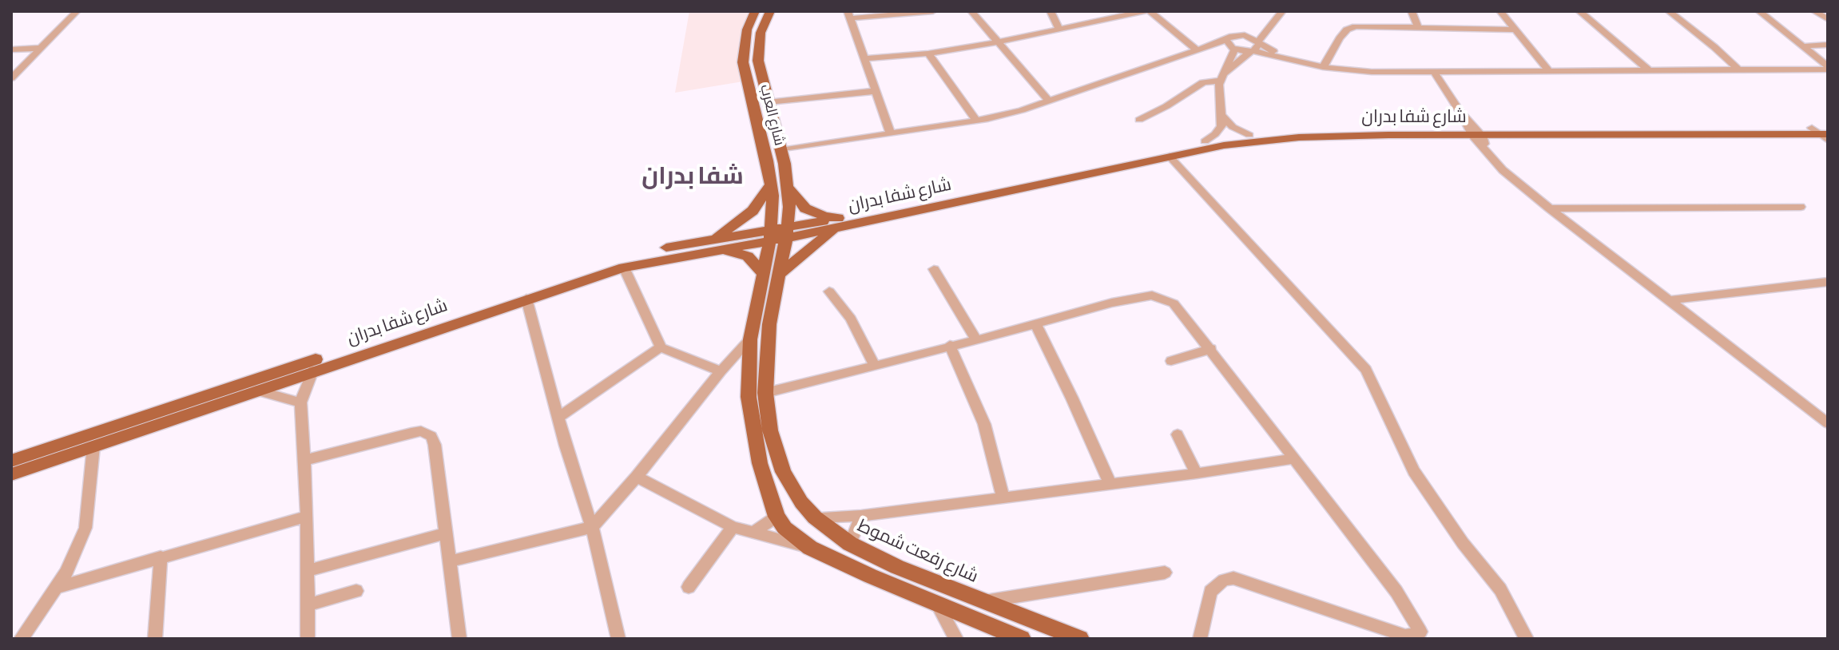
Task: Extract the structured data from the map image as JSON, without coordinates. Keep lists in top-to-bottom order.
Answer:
{
  "streets": {
    "main road": ["شارع العرب", "شارع شفا بدران", "شارع رفعت شموط"]
  },
  "crossings": [
    ["شارع العرب", "شارع شفا بدران"],
    ["شارع العرب", "شارع رفعت شموط"],
    ["شارع شفا بدران", "شارع رفعت شموط"]
  ],
  "districts": ["شفا بدران"]
}
